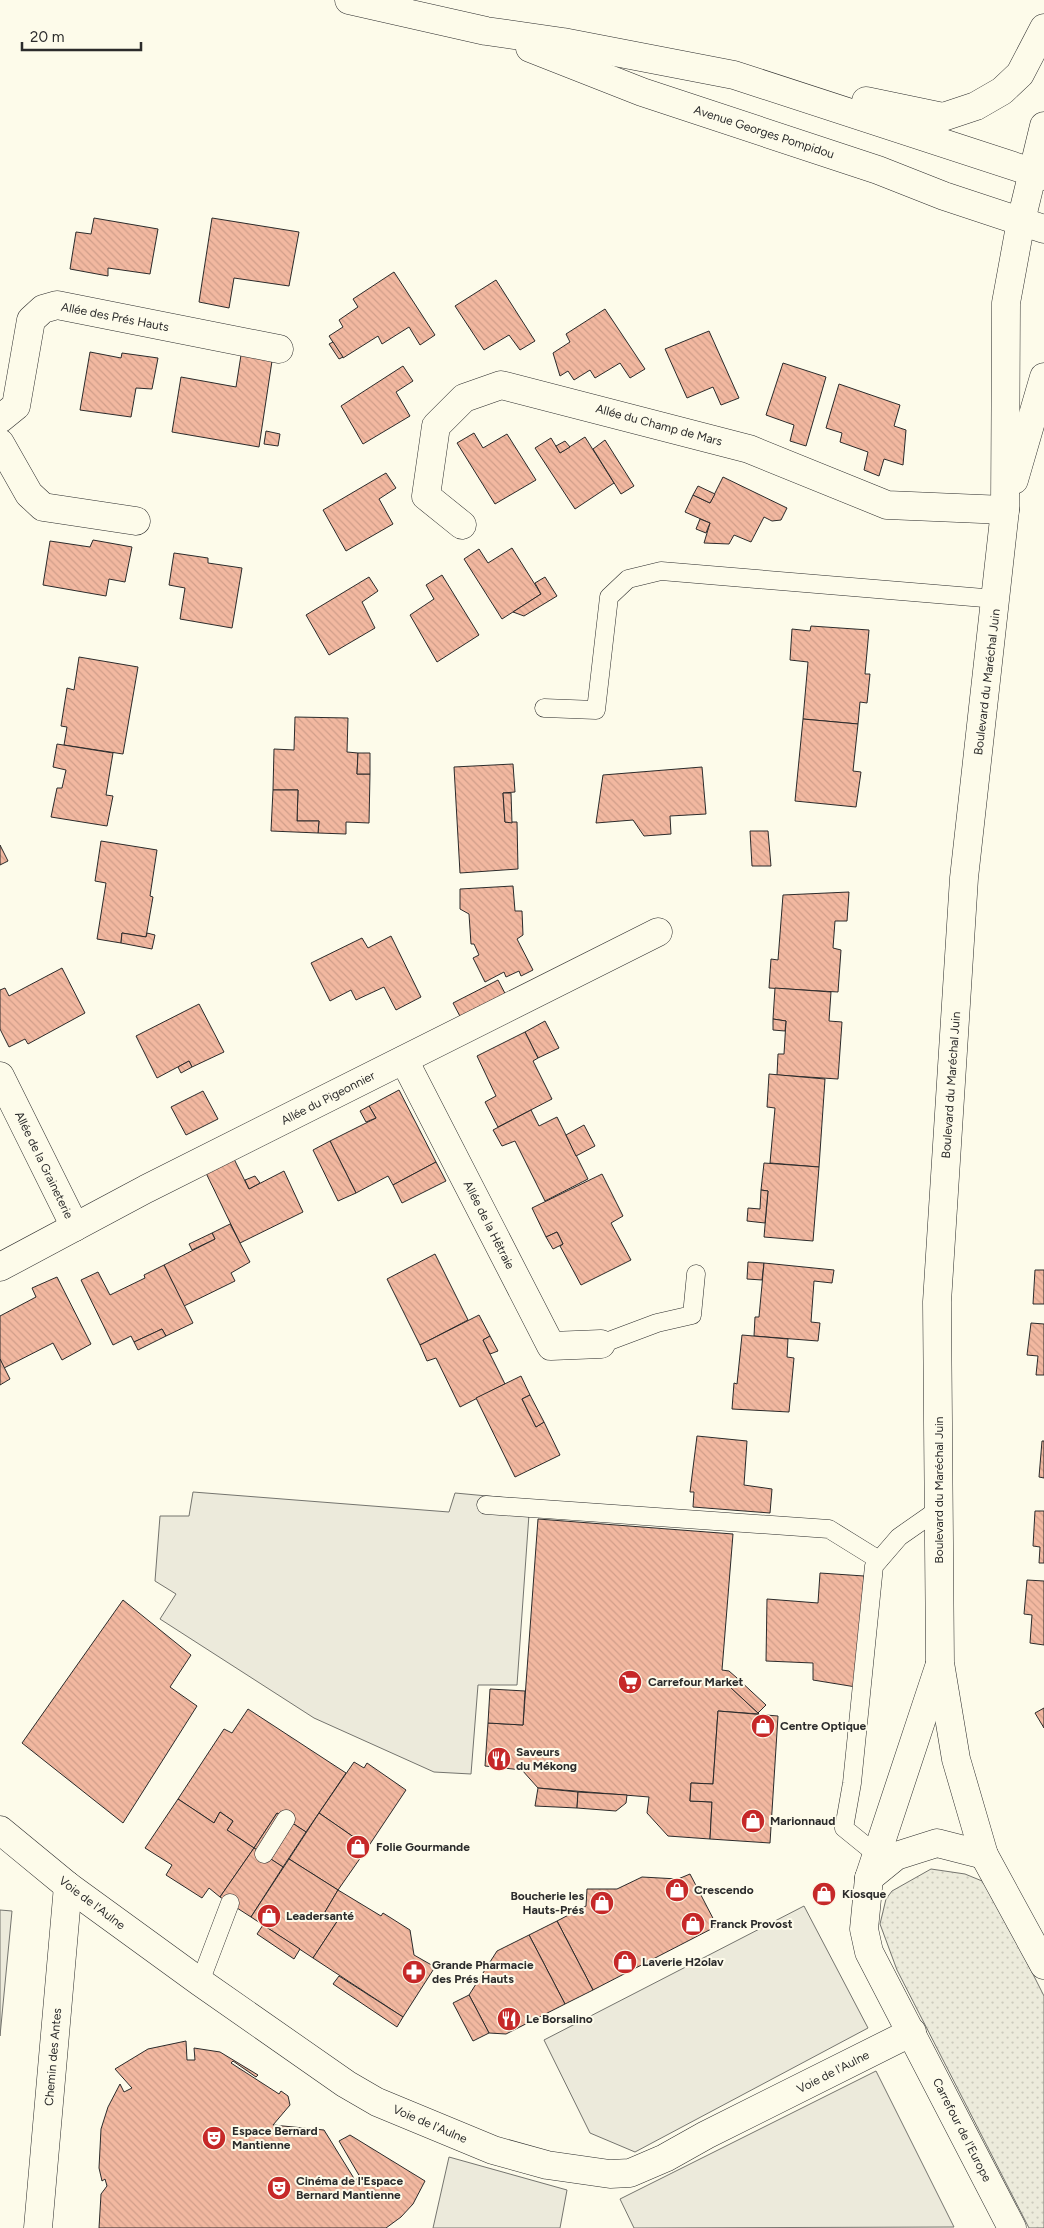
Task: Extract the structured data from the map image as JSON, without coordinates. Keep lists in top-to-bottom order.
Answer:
{
  "streets": {
    "street": [
      "Avenue Georges Pompidou",
      "Allée des Prés Hauts",
      "Allée du Champ de Mars",
      "Boulevard du Maréchal Juin",
      "Allée du Pigeonnier",
      "Allée de la Graineterie",
      "Allée de la Hêtraie",
      "Voie de l'Aulne",
      "Chemin des Antes",
      "Carrefour de l'Europe"
    ]
  },
  "crossings": [
    ["Avenue Georges Pompidou", "Boulevard du Maréchal Juin"],
    ["Allée du Champ de Mars", "Boulevard du Maréchal Juin"],
    ["Boulevard du Maréchal Juin", "Carrefour de l'Europe"],
    ["Allée du Pigeonnier", "Allée de la Graineterie"],
    ["Allée du Pigeonnier", "Allée de la Hêtraie"],
    ["Voie de l'Aulne", "Chemin des Antes"],
    ["Voie de l'Aulne", "Carrefour de l'Europe"]
  ],
  "places": {
    "supermarket": ["Carrefour Market"],
    "shop": [
      "Centre Optique",
      "Marionnaud",
      "Folie Gourmande",
      "Crescendo",
      "Kiosque",
      "Boucherie les Hauts-Prés",
      "Leadersanté",
      "Franck Provost",
      "Laverie H2olav"
    ],
    "restaurant": ["Saveurs du Mékong", "Le Borsalino"],
    "pharmacy": ["Grande Pharmacie des Prés Hauts"],
    "theatre": ["Espace Bernard Mantienne", "Cinéma de l'Espace Bernard Mantienne"]
  },
  "scale_bar": "20 m"
}
